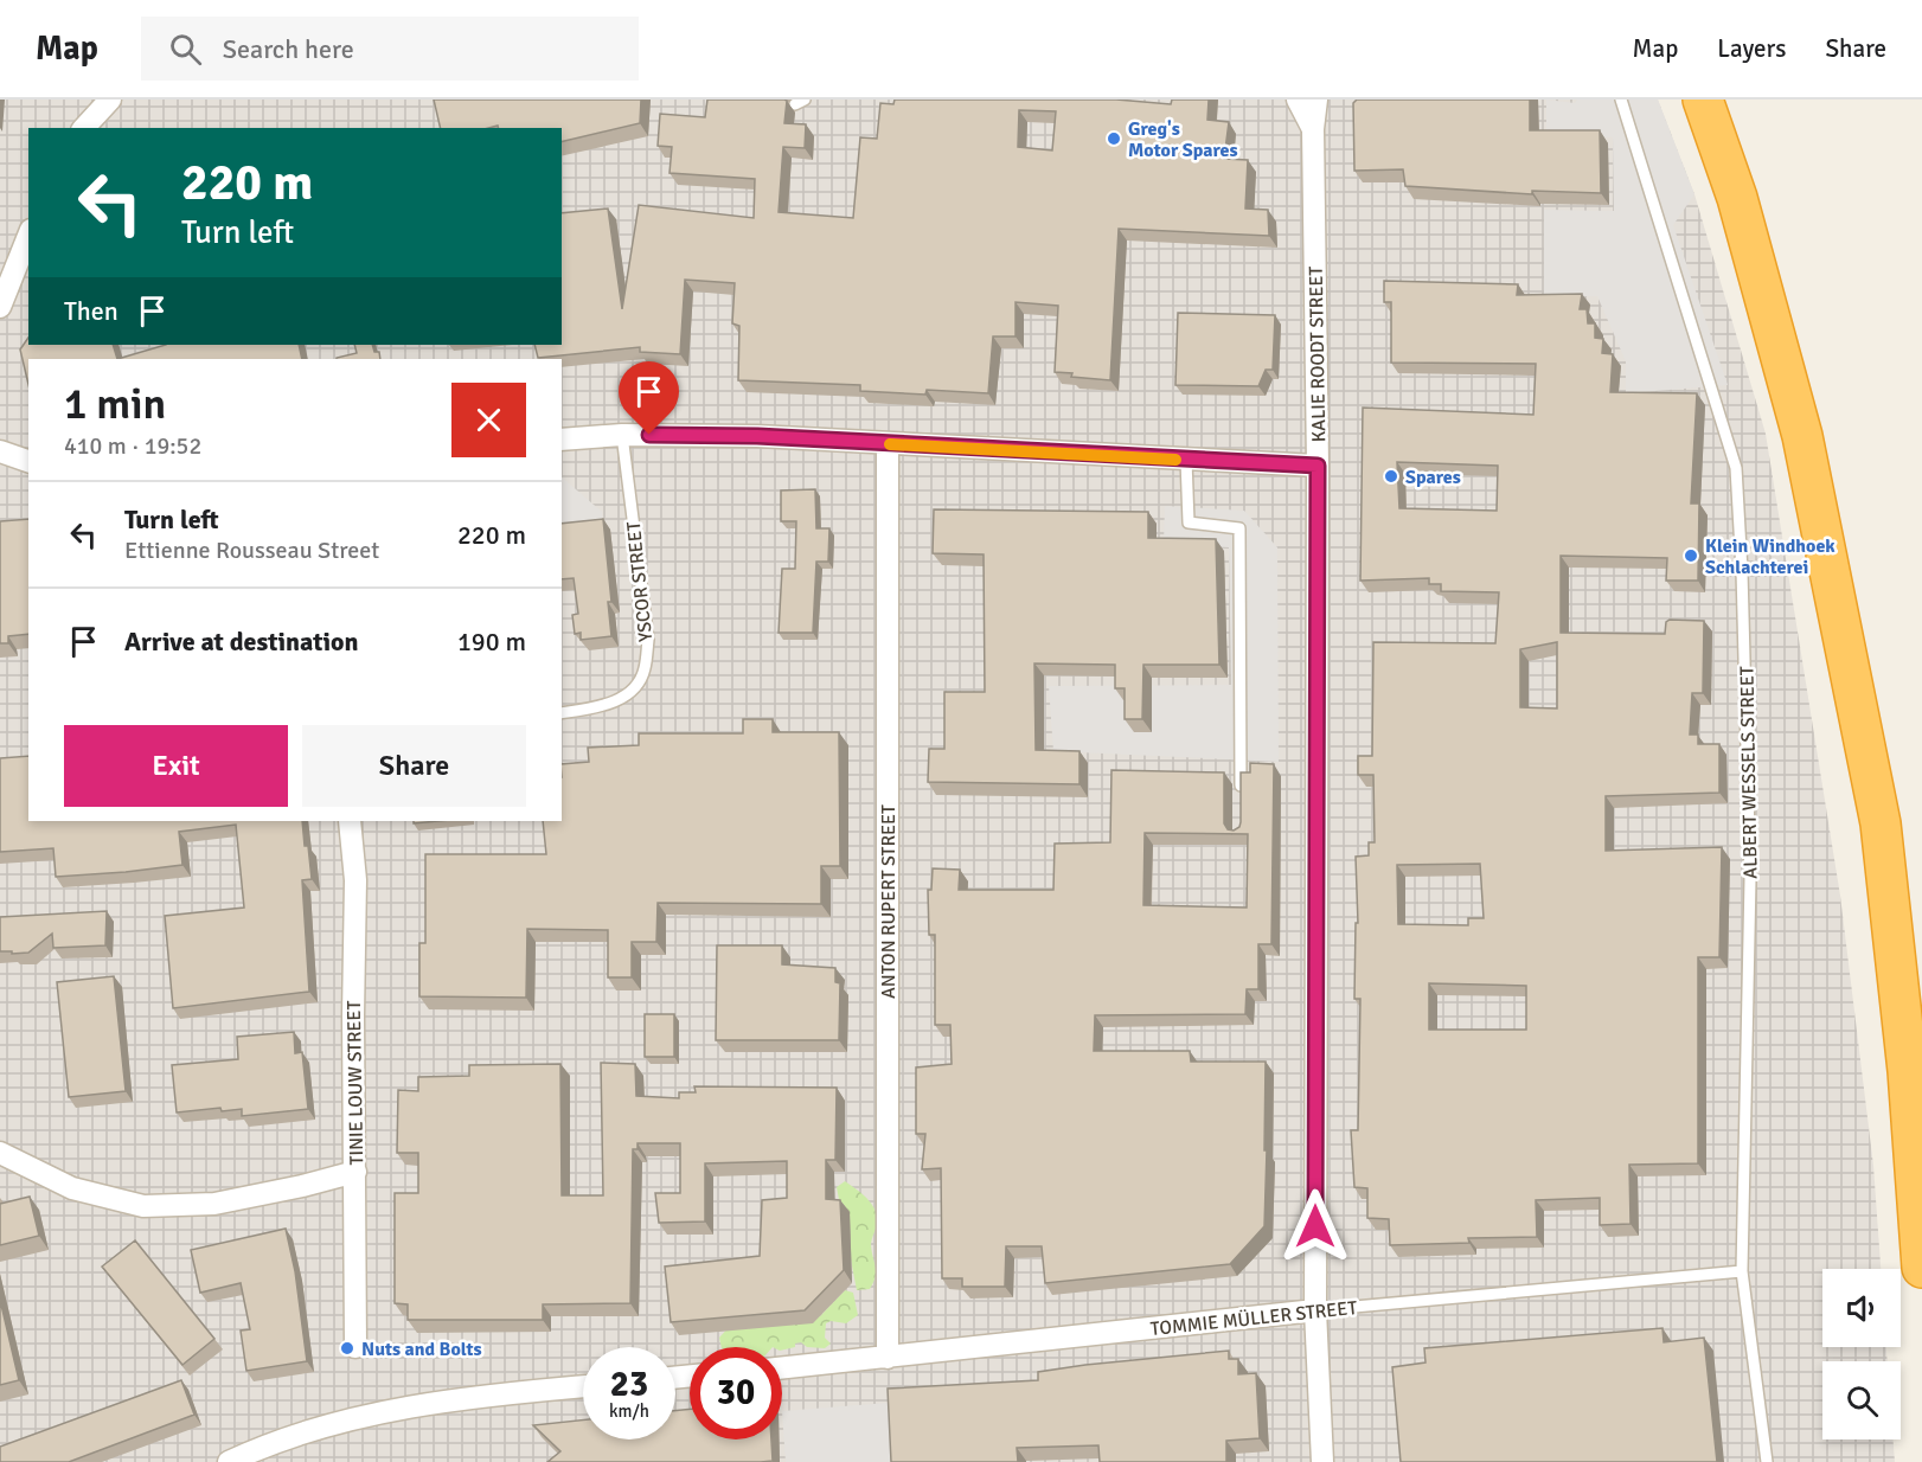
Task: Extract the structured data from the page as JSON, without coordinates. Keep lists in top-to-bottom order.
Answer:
{
  "streets": {
    "street": [
      "KALIE ROODT STREET",
      "ANTON RUPERT STREET",
      "TINIE LOUW STREET",
      "TOMMIE MÜLLER STREET"
    ],
    "lane": ["YSCOR STREET", "ALBERT WESSELS STREET"]
  },
  "crossings": [
    ["KALIE ROODT STREET", "TOMMIE MÜLLER STREET"],
    ["ALBERT WESSELS STREET", "TOMMIE MÜLLER STREET"],
    ["ANTON RUPERT STREET", "TOMMIE MÜLLER STREET"]
  ],
  "places": [
    "Greg's Motor Spares",
    "Spares",
    "Klein Windhoek Schlachterei",
    "Nuts and Bolts"
  ],
  "page": {
    "header": "Map",
    "search": "Search here",
    "nav": ["Map", "Layers", "Share"],
    "turn": ["220 m", "Turn left"],
    "then": "Then",
    "heading": ["1 min", "410 m · 19:52"],
    "list": [
      {
        "name": "Turn left",
        "note": "Ettienne Rousseau Street",
        "value": "220 m"
      },
      {
        "name": "Arrive at destination",
        "value": "190 m"
      }
    ],
    "buttons": ["Exit", "Share"],
    "speed": "23 km/h",
    "limit": "30"
  }
}
